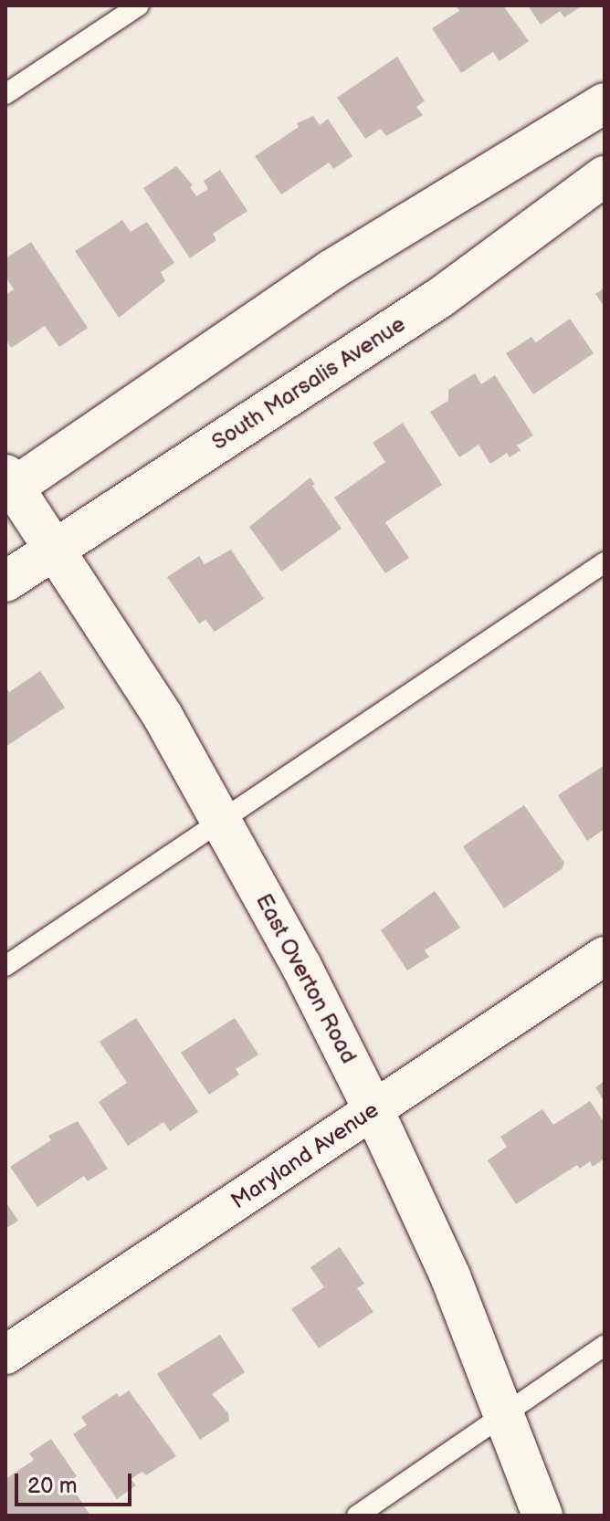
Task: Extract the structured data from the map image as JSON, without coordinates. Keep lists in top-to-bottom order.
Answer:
{
  "streets": {
    "main road": ["South Marsalis Avenue", "East Overton Road"],
    "street": ["Maryland Avenue"]
  },
  "crossings": [
    ["South Marsalis Avenue", "East Overton Road"],
    ["East Overton Road", "Maryland Avenue"]
  ],
  "scale_bar": "20 m"
}
